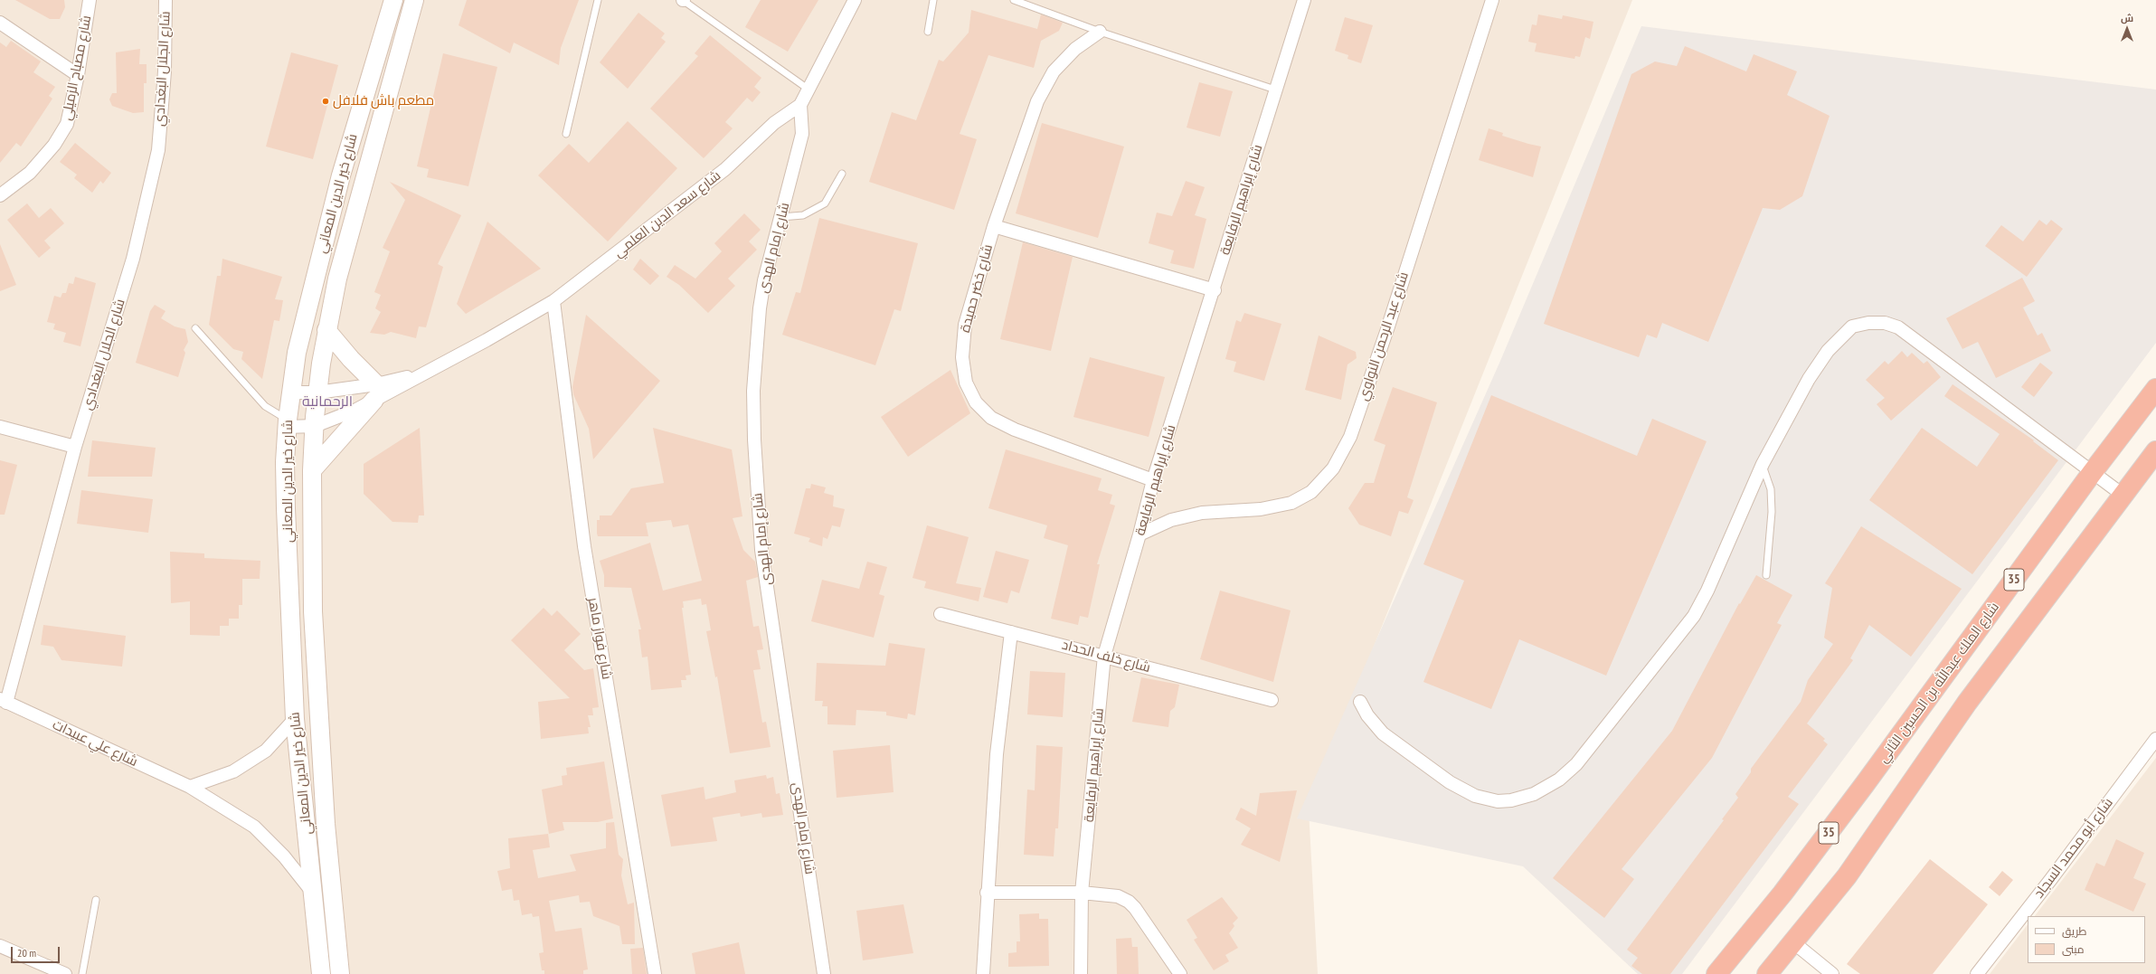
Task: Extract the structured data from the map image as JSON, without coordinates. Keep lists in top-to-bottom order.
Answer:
{
  "streets": {
    "highway": ["35", "شارع الملك عبدالله بن الحسين الثاني"],
    "street": [
      "شارع مصباح الزميلي",
      "شارع الجلال البغدادي",
      "شارع خير الدين المعاني",
      "شارع إبراهيم الرفايعة",
      "شارع سعد الدين العلمي",
      "شارع إمام الهدى",
      "شارع خضر حميدة",
      "شارع عبد الرحمن النواوي",
      "شارع فواز ماهر",
      "شارع خلف الحداد",
      "شارع علي عبيدات",
      "شارع أبو محمد السجاد"
    ]
  },
  "crossings": [
    ["شارع الجلال البغدادي", "شارع علي عبيدات"],
    ["شارع خير الدين المعاني", "شارع سعد الدين العلمي"],
    ["شارع خير الدين المعاني", "شارع علي عبيدات"],
    ["شارع إبراهيم الرفايعة", "شارع خضر حميدة"],
    ["شارع إبراهيم الرفايعة", "شارع عبد الرحمن النواوي"],
    ["شارع إبراهيم الرفايعة", "شارع خلف الحداد"],
    ["شارع سعد الدين العلمي", "شارع إمام الهدى"],
    ["شارع سعد الدين العلمي", "شارع فواز ماهر"]
  ],
  "districts": ["الرحمانية"],
  "places": ["مطعم باش فلافل"],
  "legend": ["طريق", "مبنى"],
  "scale_bar": "20 m",
  "north": "top"
}
